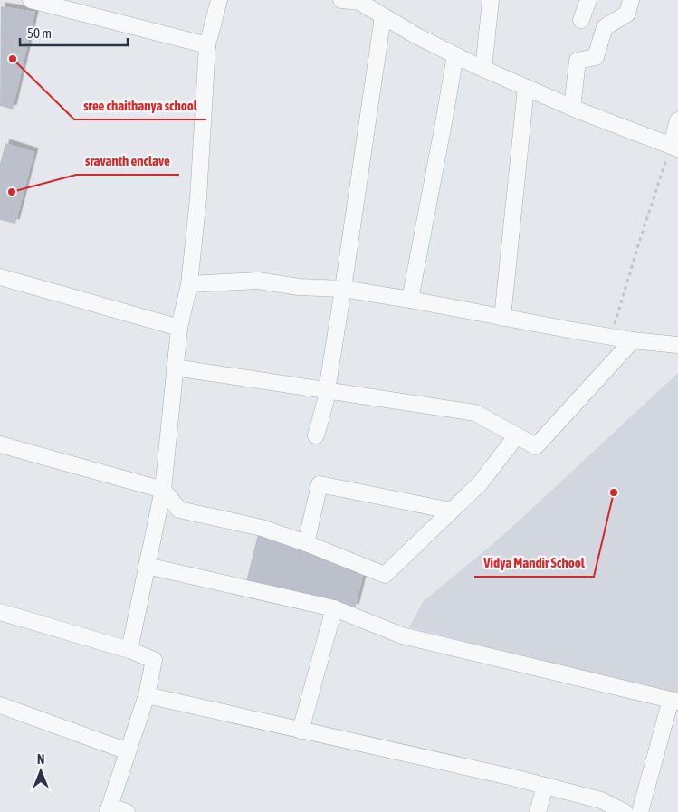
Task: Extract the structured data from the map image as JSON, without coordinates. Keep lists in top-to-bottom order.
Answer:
{
  "places": ["sree chaithanya school", "sravanth enclave", "Vidya Mandir School"],
  "scale_bar": "50 m",
  "north": "top"
}
